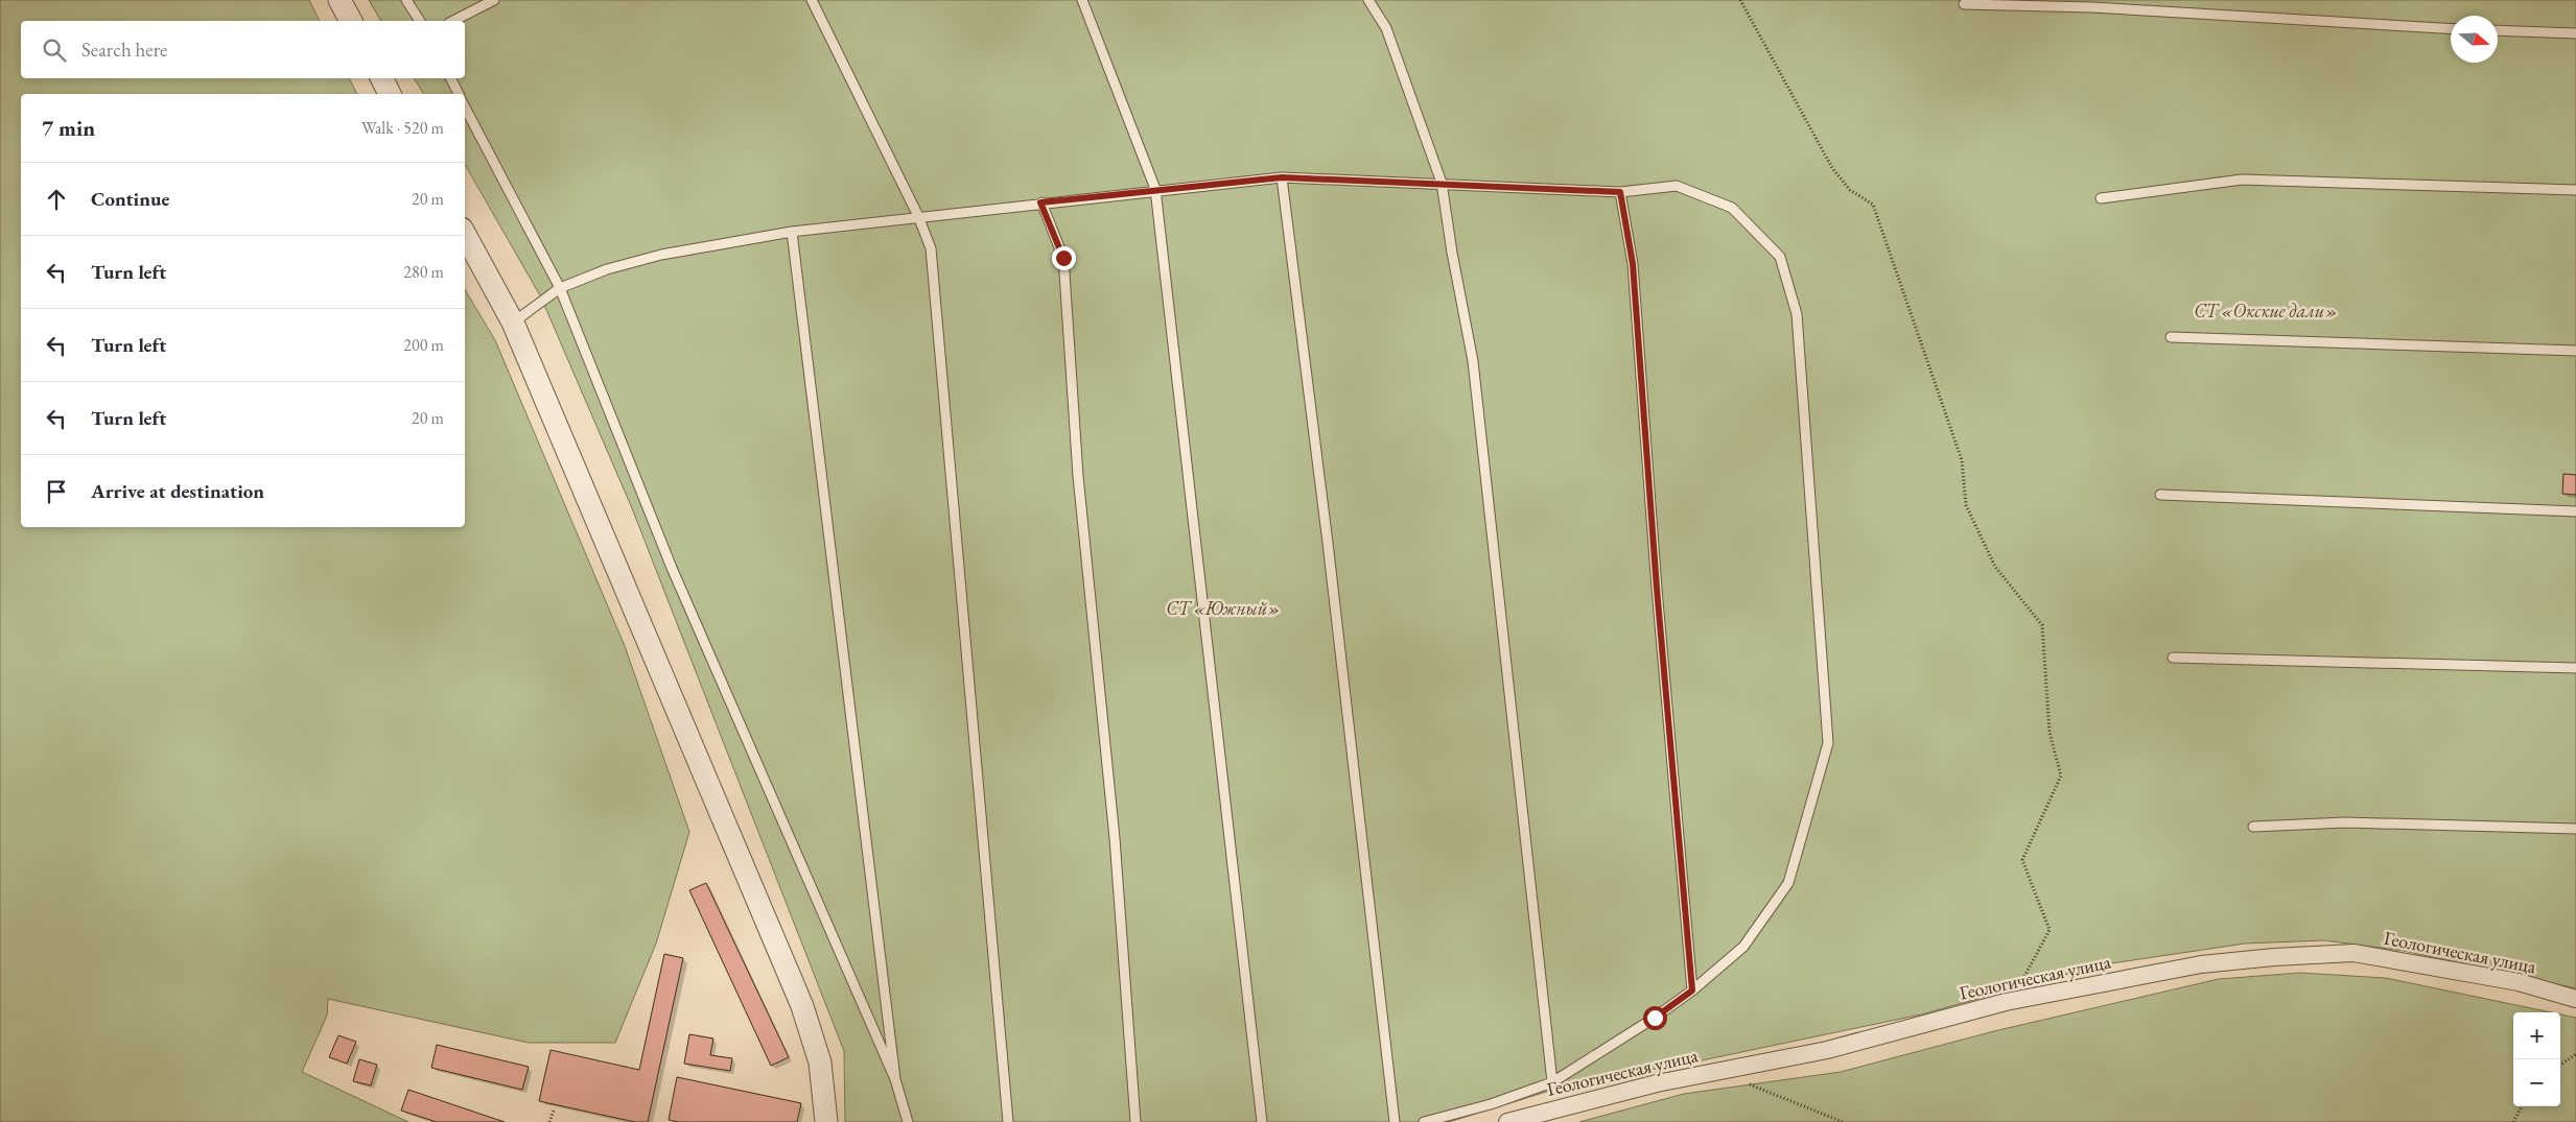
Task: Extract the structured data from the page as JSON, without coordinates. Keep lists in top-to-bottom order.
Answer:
{
  "streets": {
    "street": ["Геологическая улица"]
  },
  "parks": ["СТ «Окские дали»", "СТ «Южный»"],
  "north": "right",
  "page": {
    "search": "Search here",
    "heading": ["7 min", "Walk · 520 m"],
    "list": [
      ["Continue", "20 m"],
      ["Turn left", "280 m"],
      ["Turn left", "200 m"],
      ["Turn left", "20 m"],
      "Arrive at destination"
    ],
    "map_buttons": ["+", "−"]
  }
}
